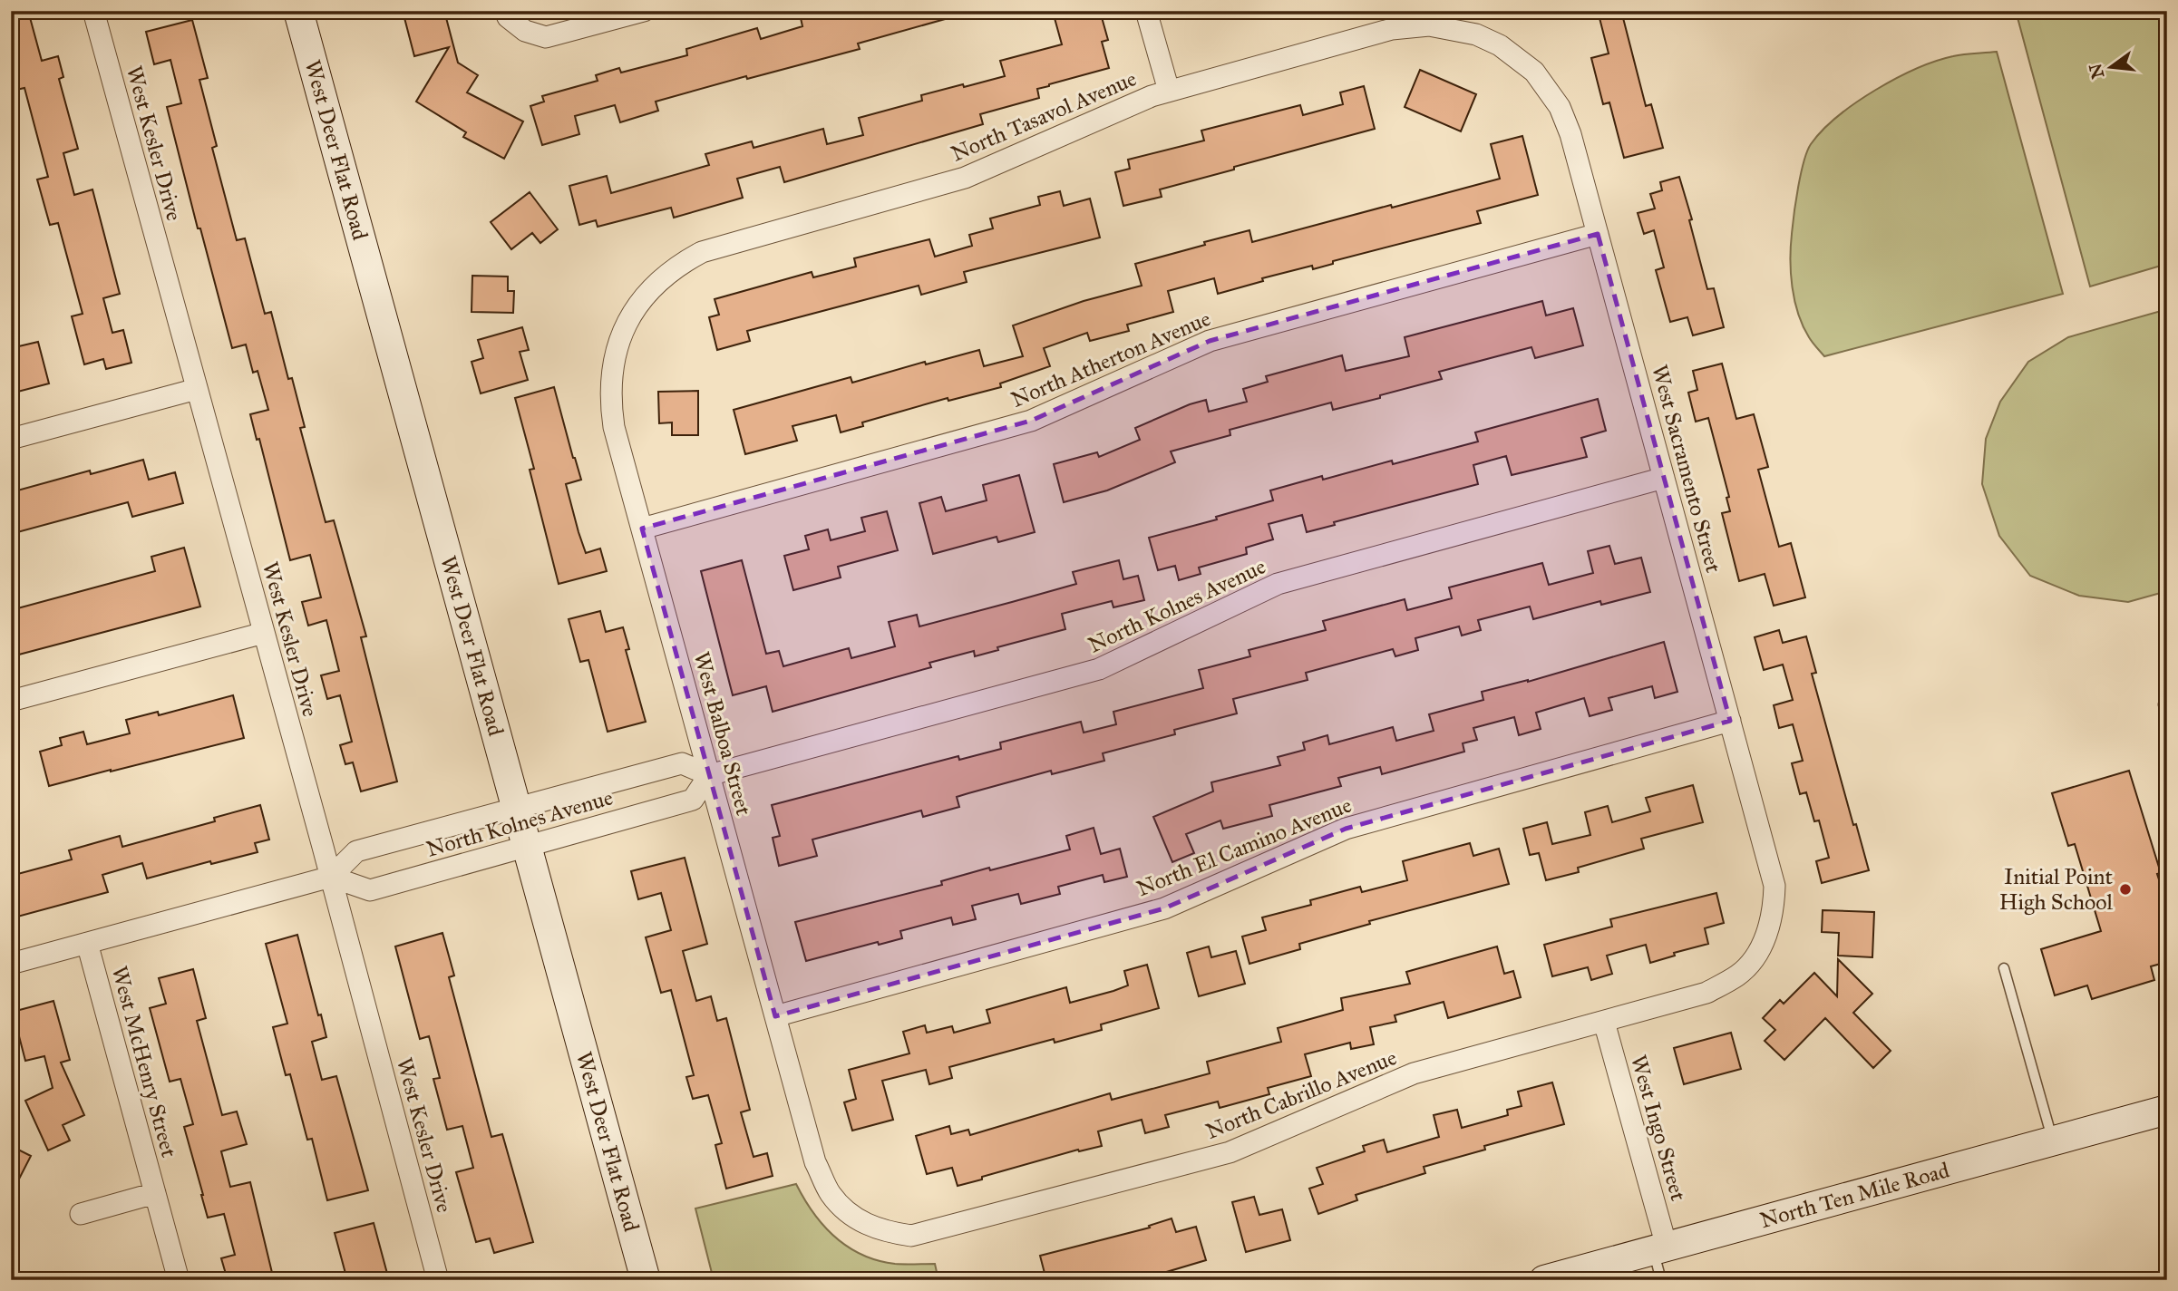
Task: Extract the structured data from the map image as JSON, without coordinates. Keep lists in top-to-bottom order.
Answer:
{
  "streets": {
    "main road": ["West Deer Flat Road", "North Ten Mile Road"],
    "street": [
      "North Tasavol Avenue",
      "West Kesler Drive",
      "North Atherton Avenue",
      "West Sacramento Street",
      "North Kolnes Avenue",
      "West Balboa Street",
      "North El Camino Avenue",
      "West McHenry Street",
      "North Cabrillo Avenue",
      "West Ingo Street"
    ]
  },
  "crossings": [
    ["North Tasavol Avenue", "West Sacramento Street"],
    ["North Tasavol Avenue", "West Balboa Street"],
    ["West Kesler Drive", "North Kolnes Avenue"],
    ["West Deer Flat Road", "North Kolnes Avenue"],
    ["North Atherton Avenue", "West Sacramento Street"],
    ["North Atherton Avenue", "West Balboa Street"],
    ["West Sacramento Street", "North Kolnes Avenue"],
    ["West Sacramento Street", "North El Camino Avenue"],
    ["West Sacramento Street", "North Cabrillo Avenue"],
    ["North Kolnes Avenue", "West Balboa Street"],
    ["North Kolnes Avenue", "West McHenry Street"],
    ["West Balboa Street", "North El Camino Avenue"],
    ["West Balboa Street", "North Cabrillo Avenue"],
    ["North Cabrillo Avenue", "West Ingo Street"],
    ["West Ingo Street", "North Ten Mile Road"]
  ],
  "places": ["Initial Point High School"],
  "north": "left"
}
